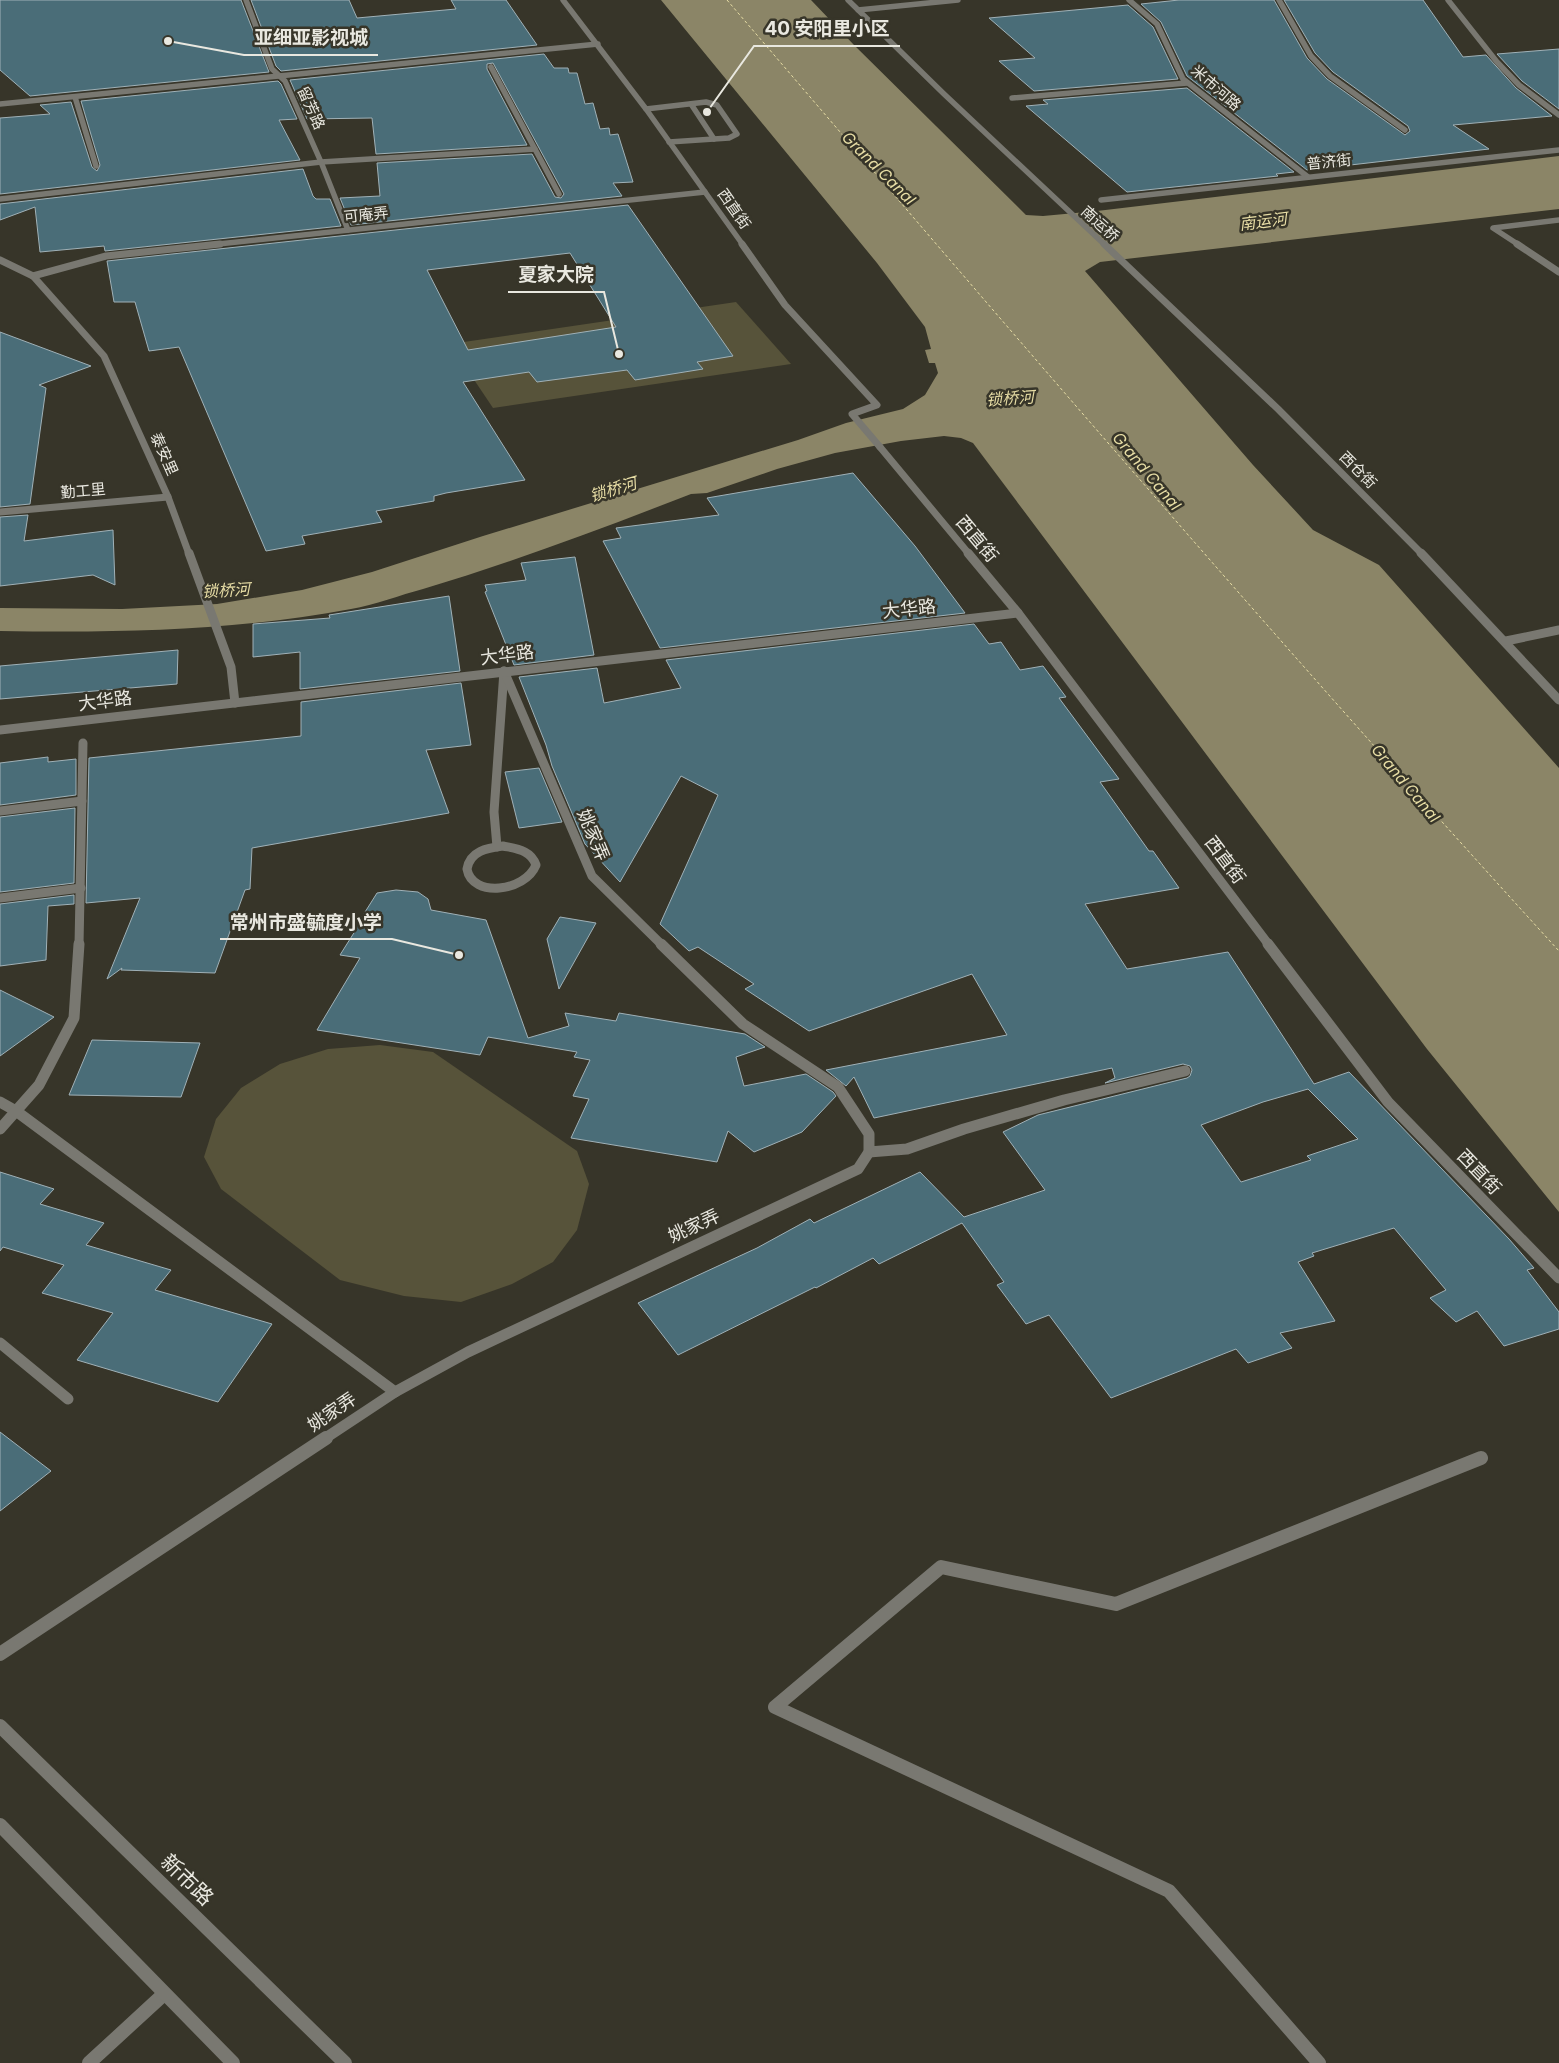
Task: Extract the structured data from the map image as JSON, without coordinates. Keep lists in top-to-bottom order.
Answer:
{
  "streets": {
    "street": [
      "米市河路",
      "留芳路",
      "普济街",
      "西直街",
      "可庵弄",
      "南运桥",
      "泰安里",
      "西仓街",
      "勤工里",
      "大华路",
      "姚家弄",
      "新市路"
    ]
  },
  "crossings": [
    ["米市河路", "普济街"],
    ["留芳路", "可庵弄"],
    ["西直街", "可庵弄"],
    ["西直街", "大华路"],
    ["可庵弄", "泰安里"],
    ["南运桥", "西仓街"],
    ["泰安里", "勤工里"],
    ["泰安里", "大华路"],
    ["大华路", "姚家弄"]
  ],
  "water": ["Grand Canal", "南运河", "锁桥河"],
  "places": [
    "亚细亚影视城",
    "40 安阳里小区",
    "夏家大院",
    "常州市盛毓度小学"
  ]
}
